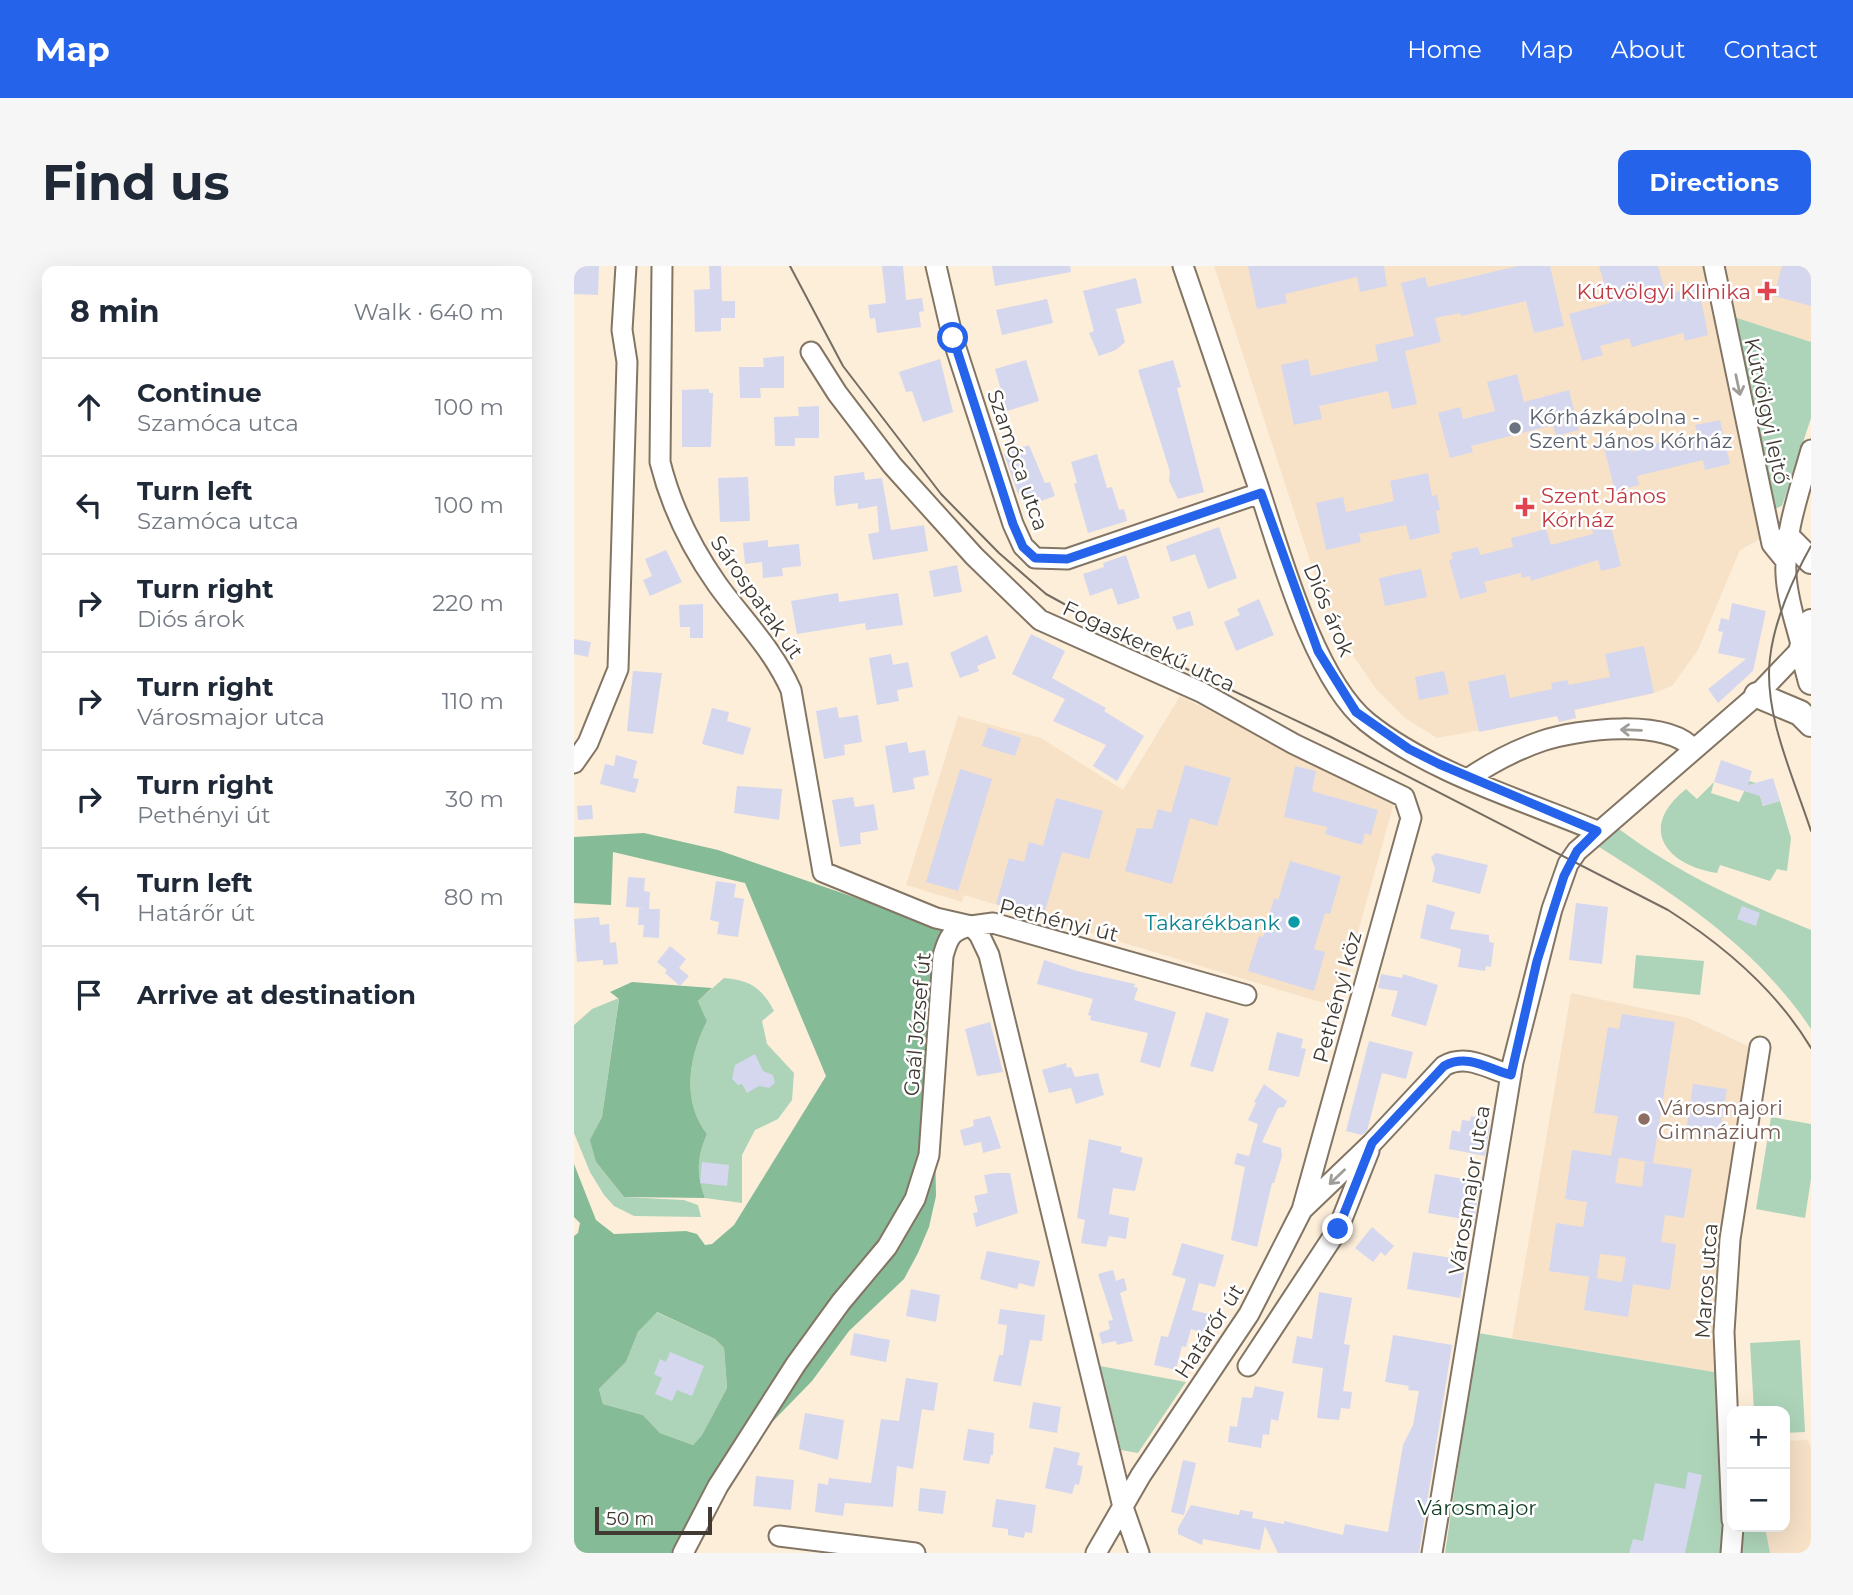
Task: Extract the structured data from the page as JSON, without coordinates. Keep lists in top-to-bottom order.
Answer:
{
  "streets": {
    "street": [
      "Kútvölgyi lejtő",
      "Szamóca utca",
      "Sárospatak út",
      "Diós árok",
      "Fogaskerekű utca",
      "Pethényi út",
      "Pethényi köz",
      "Gaál József út",
      "Városmajor utca",
      "Maros utca",
      "Határőr út"
    ]
  },
  "crossings": [
    ["Szamóca utca", "Diós árok"],
    ["Sárospatak út", "Pethényi út"],
    ["Diós árok", "Városmajor utca"],
    ["Fogaskerekű utca", "Pethényi köz"],
    ["Pethényi út", "Gaál József út"],
    ["Pethényi köz", "Határőr út"],
    ["Városmajor utca", "Határőr út"]
  ],
  "one_way": ["Kútvölgyi lejtő"],
  "parks": ["Városmajor"],
  "places": {
    "health": ["Kútvölgyi Klinika", "Szent János Kórház"],
    "other": ["Kórházkápolna - Szent János Kórház", "Takarékbank", "Városmajori Gimnázium"]
  },
  "scale_bar": "50 m",
  "page": {
    "header": "Map",
    "nav": [
      "Home",
      "Map",
      "About",
      "Contact"
    ],
    "buttons": "Directions",
    "title": "Find us",
    "heading": ["8 min", "Walk · 640 m"],
    "list": [
      ["Continue", "Szamóca utca", "100 m"],
      ["Turn left", "Szamóca utca", "100 m"],
      ["Turn right", "Diós árok", "220 m"],
      ["Turn right", "Városmajor utca", "110 m"],
      ["Turn right", "Pethényi út", "30 m"],
      ["Turn left", "Határőr út", "80 m"],
      "Arrive at destination"
    ],
    "map_buttons": ["+", "−"],
    "scale": "50 m"
  }
}
